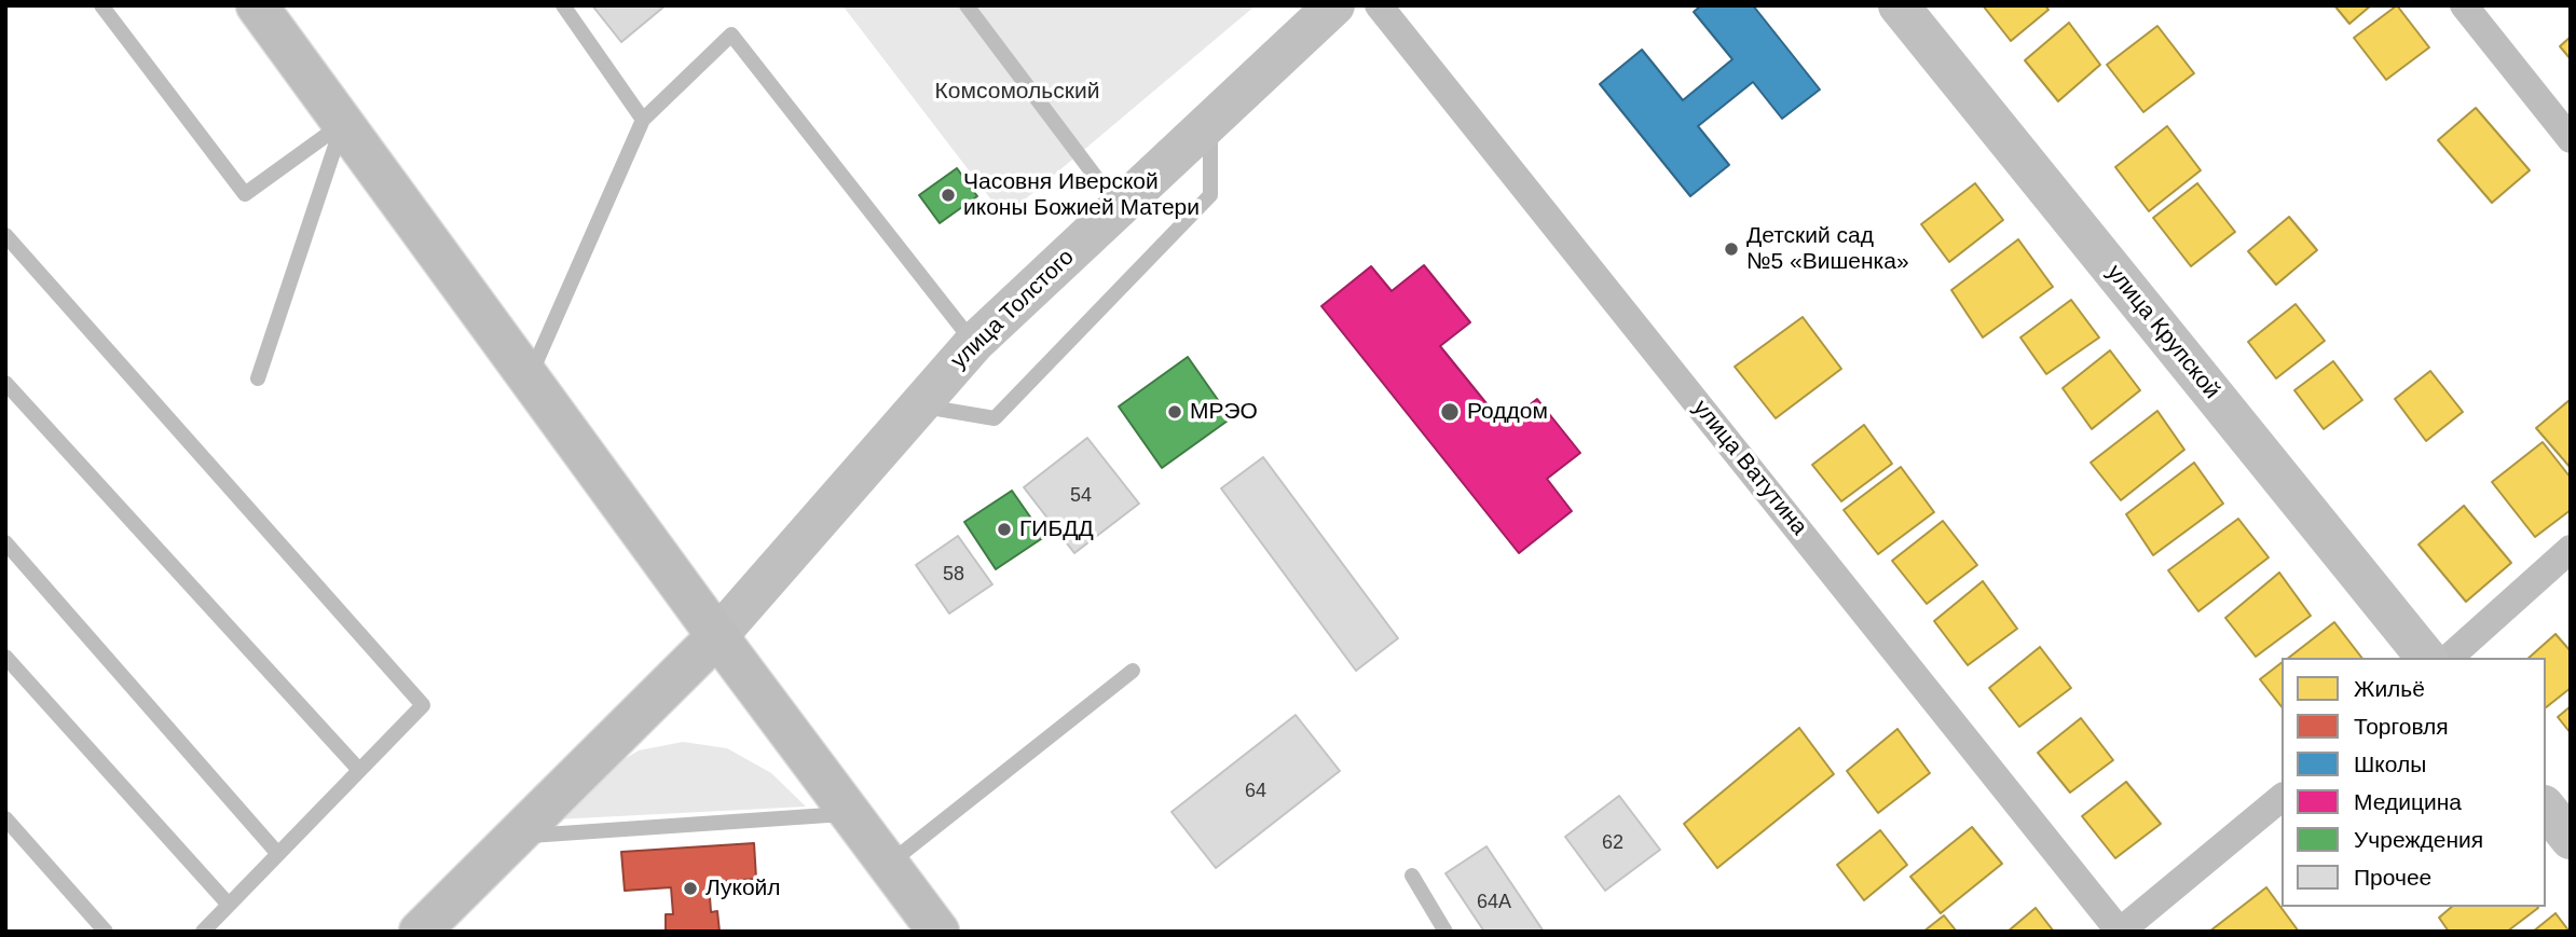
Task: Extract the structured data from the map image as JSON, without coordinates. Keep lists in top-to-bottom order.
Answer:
{
  "streets": {
    "main road": ["улица Толстого", "улица Крупской"],
    "street": ["улица Ватутина"]
  },
  "parks": ["Комсомольский"],
  "places": [
    "Часовня Иверской иконы Божией Матери",
    "Детский сад №5 «Вишенка»",
    "МРЭО",
    "Роддом",
    "ГИБДД",
    "Лукойл"
  ],
  "house_numbers": [
    "54",
    "58",
    "64",
    "62",
    "64А"
  ],
  "legend": [
    "Жильё",
    "Торговля",
    "Школы",
    "Медицина",
    "Учреждения",
    "Прочее"
  ]
}
